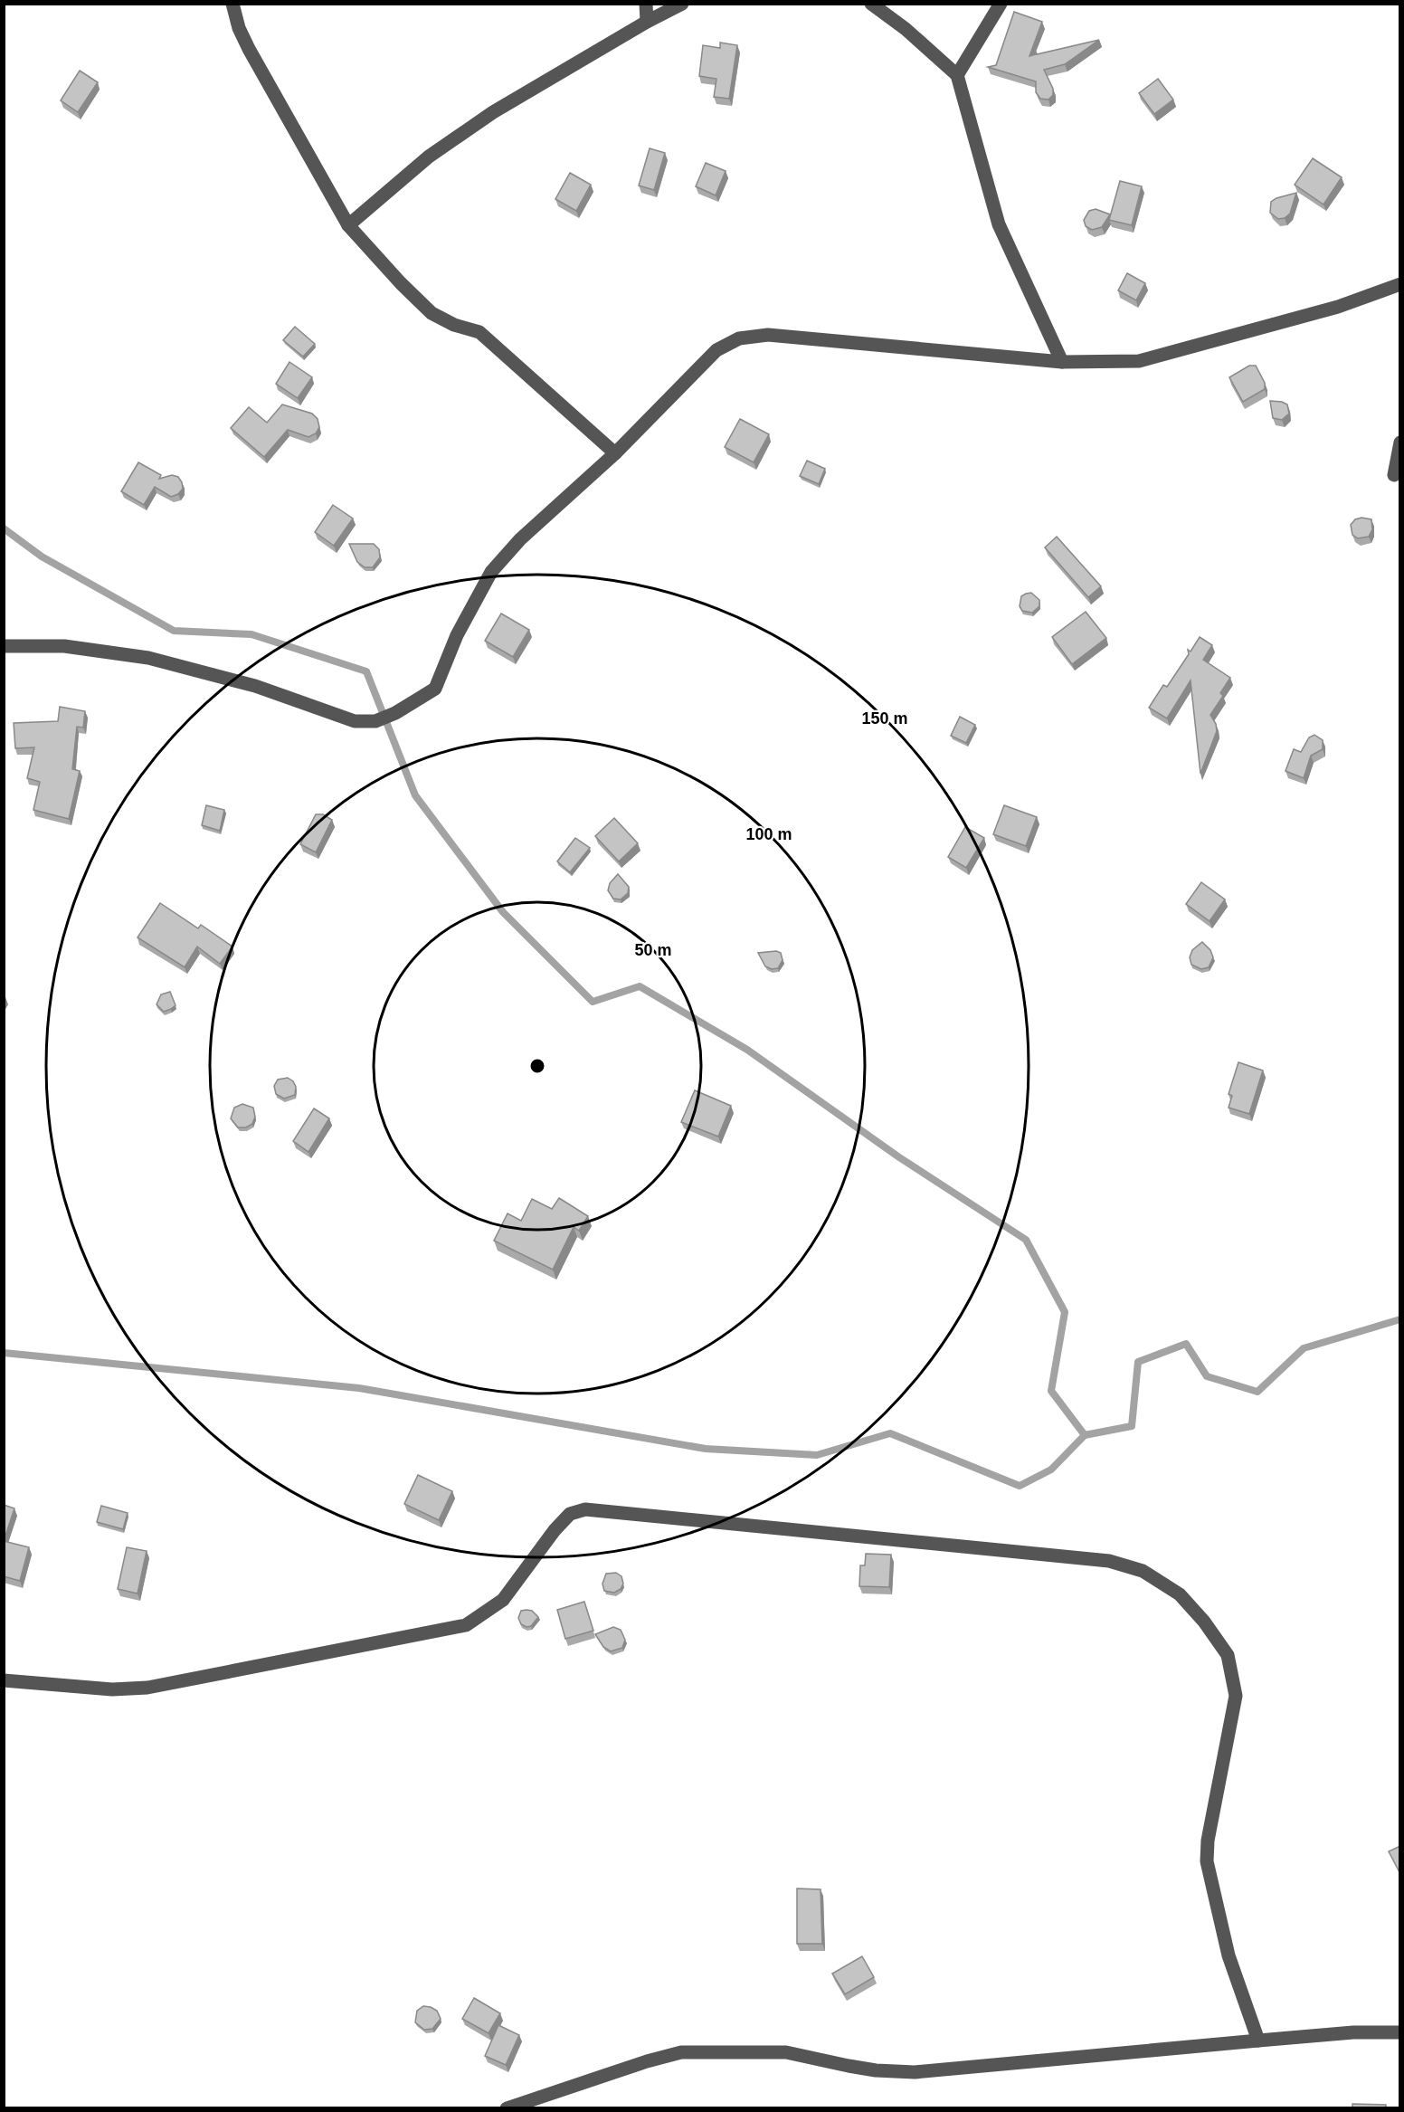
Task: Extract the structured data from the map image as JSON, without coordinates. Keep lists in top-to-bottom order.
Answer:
{
  "rings": ["150 m", "100 m", "50 m"]
}
